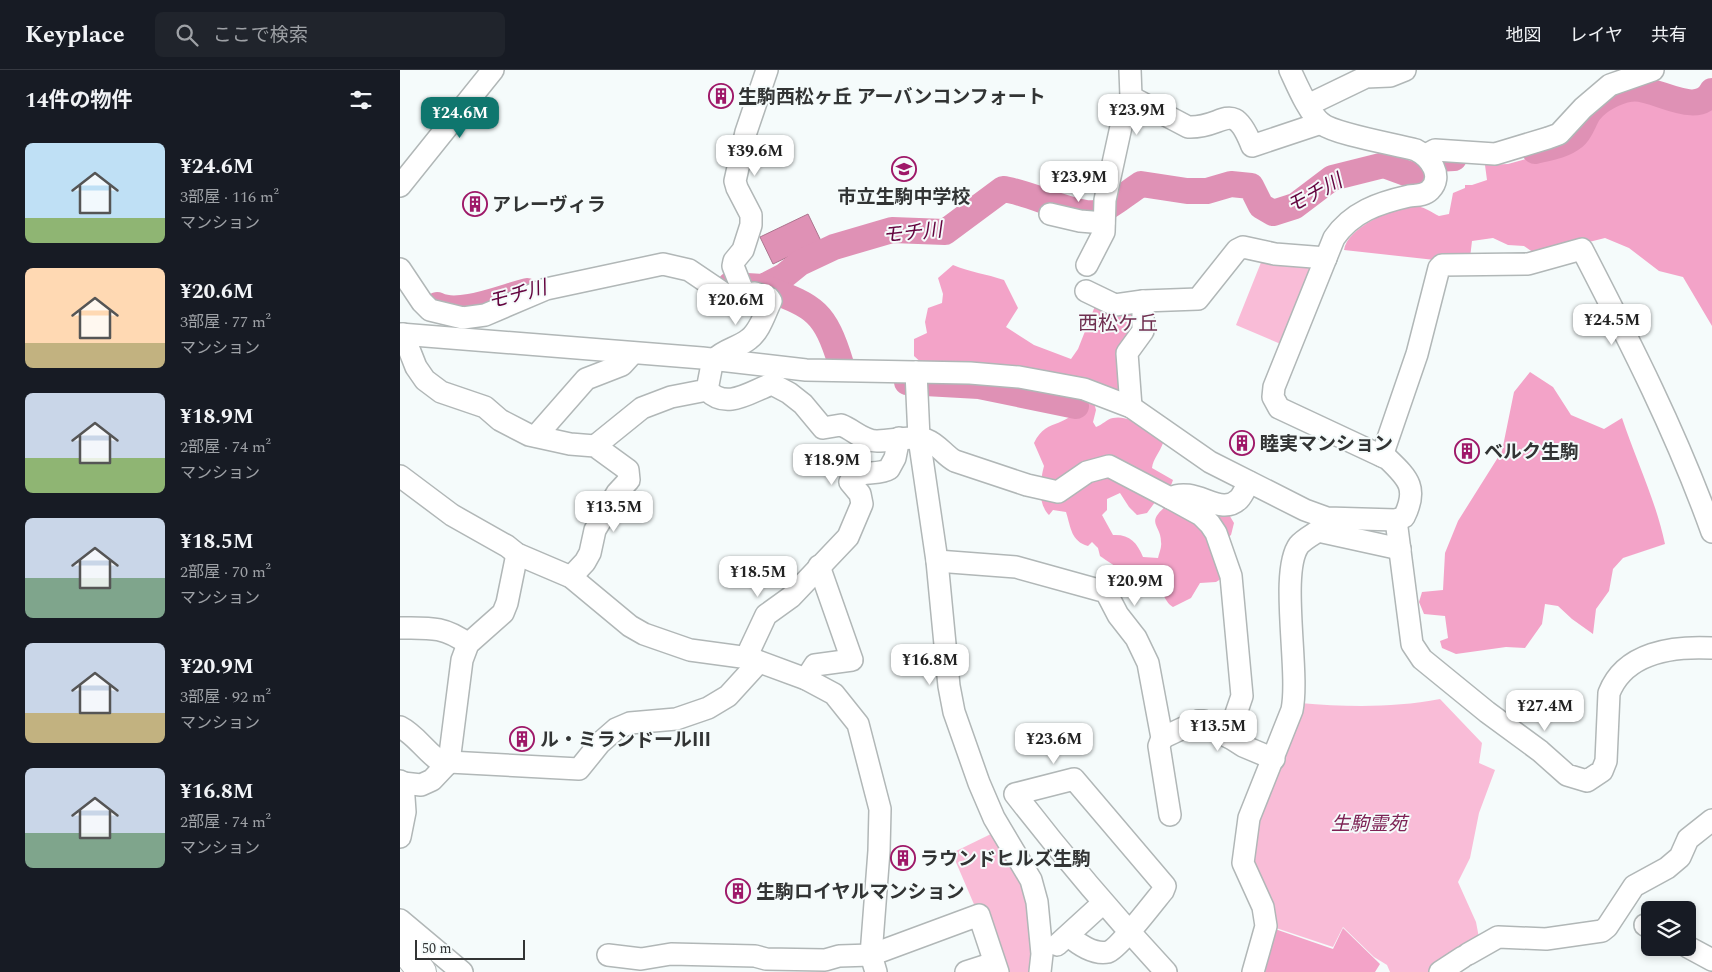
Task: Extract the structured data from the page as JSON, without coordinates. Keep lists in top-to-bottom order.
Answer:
{
  "districts": ["西松ケ丘"],
  "water": ["モチ川"],
  "parks": ["生駒霊苑"],
  "places": {
    "building": [
      "生駒西松ヶ丘 アーバンコンフォート",
      "アレーヴィラ",
      "睦実マンション",
      "ベルク生駒",
      "ル・ミランドールⅢ",
      "ラウンドヒルズ生駒",
      "生駒ロイヤルマンション"
    ],
    "school or university": ["市立生駒中学校"]
  },
  "scale_bar": "50 m",
  "page": {
    "header": "Keyplace",
    "search": "ここで検索",
    "nav": ["地図", "レイヤ", "共有"],
    "heading": "14件の物件",
    "price": [
      "¥23.9M",
      "¥24.6M",
      "¥39.6M",
      "¥23.9M",
      "¥20.6M",
      "¥24.5M",
      "¥18.9M",
      "¥13.5M",
      "¥18.5M",
      "¥20.9M",
      "¥16.8M",
      "¥27.4M",
      "¥13.5M",
      "¥23.6M"
    ],
    "list": [
      {
        "name": "¥24.6M",
        "note": "3部屋 · 116 m² · マンション"
      },
      {
        "name": "¥20.6M",
        "note": "3部屋 · 77 m² · マンション"
      },
      {
        "name": "¥18.9M",
        "note": "2部屋 · 74 m² · マンション"
      },
      {
        "name": "¥18.5M",
        "note": "2部屋 · 70 m² · マンション"
      },
      {
        "name": "¥20.9M",
        "note": "3部屋 · 92 m² · マンション"
      },
      {
        "name": "¥16.8M",
        "note": "2部屋 · 74 m² · マンション"
      }
    ],
    "scale": "50 m"
  }
}
